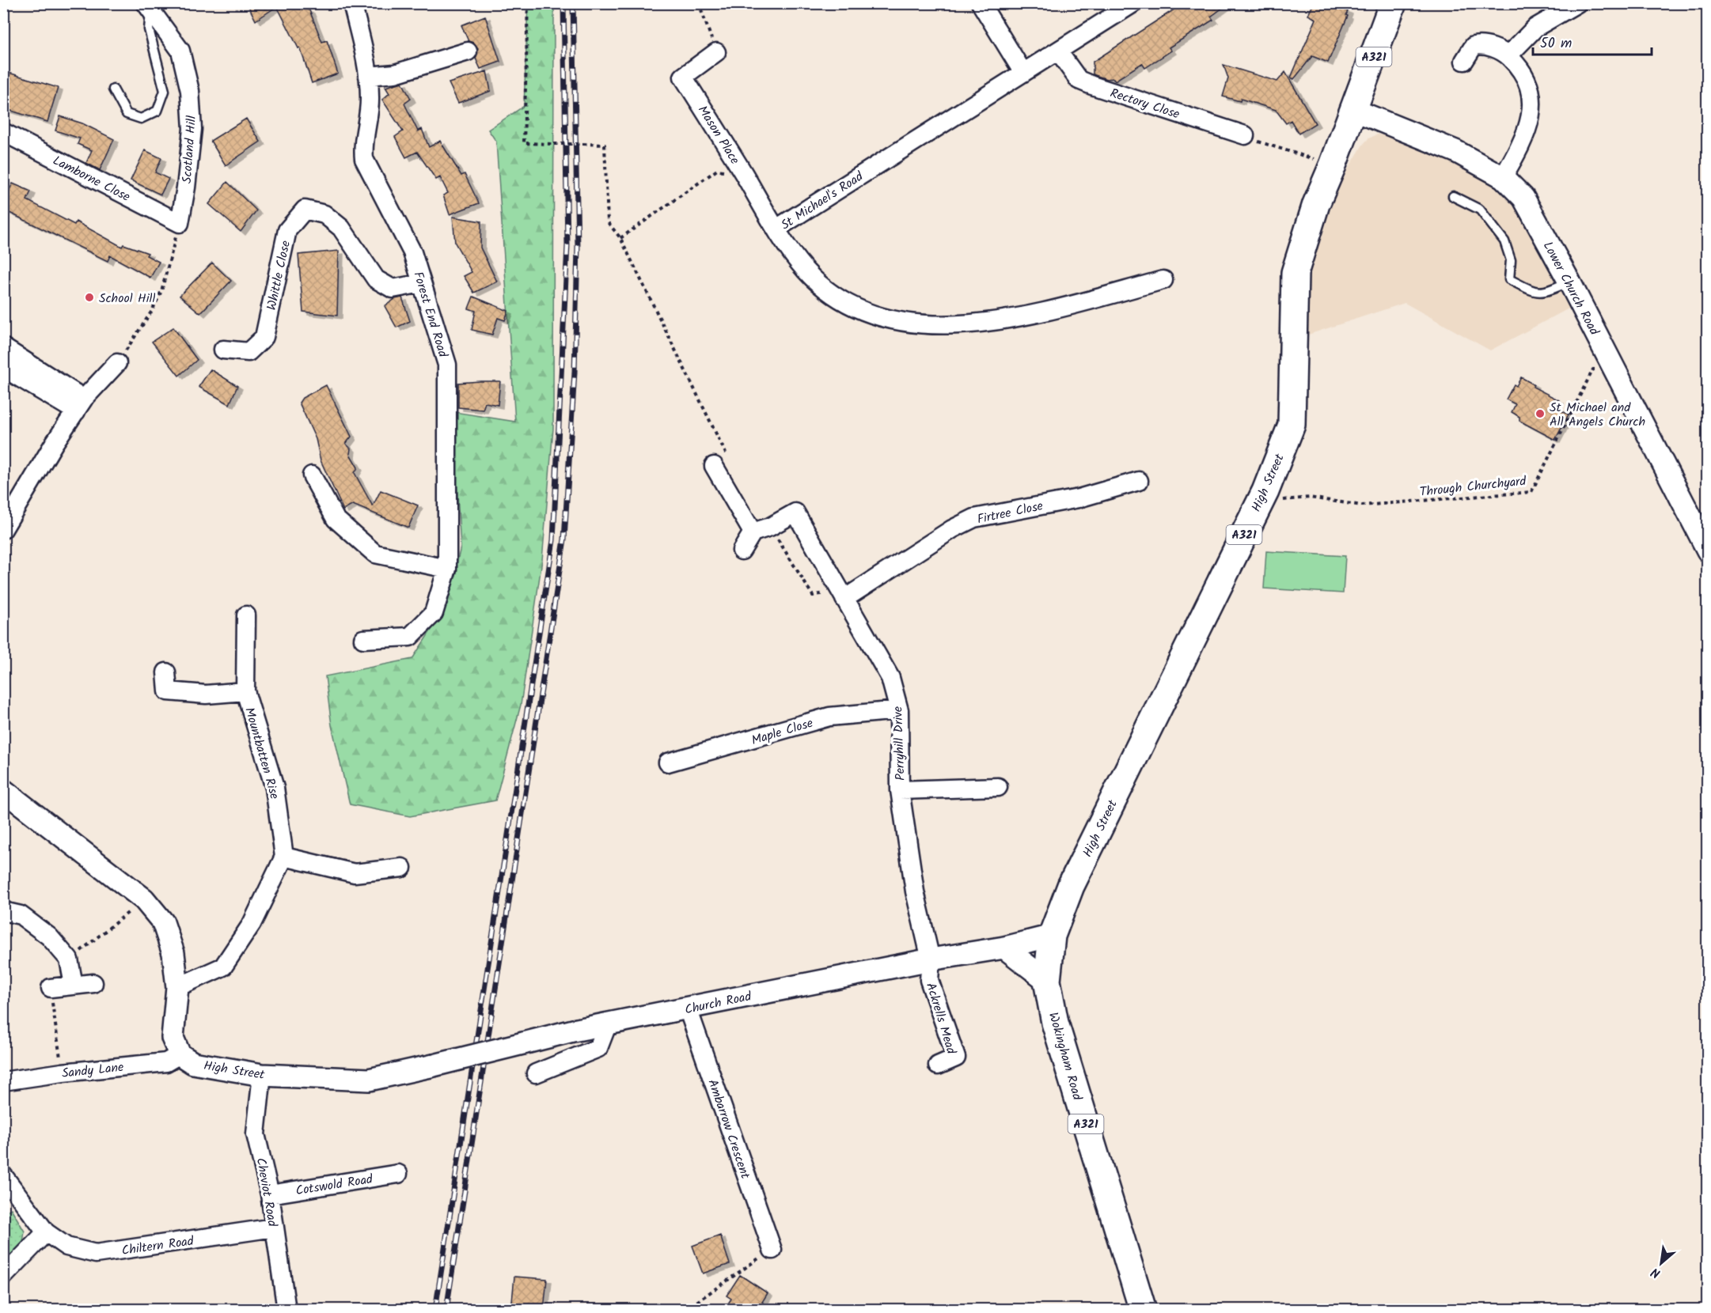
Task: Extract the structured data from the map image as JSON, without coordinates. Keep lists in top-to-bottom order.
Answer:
{
  "streets": {
    "main road": ["A321", "High Street", "Wokingham Road"],
    "street": [
      "Rectory Close",
      "Mason Place",
      "Scotland Hill",
      "Lamborne Close",
      "St Michael's Road",
      "Whittle Close",
      "Lower Church Road",
      "Forest End Road",
      "Firtree Close",
      "Maple Close",
      "Perryhill Drive",
      "Mountbatten Rise",
      "Church Road",
      "Ackrells Mead",
      "Sandy Lane",
      "Ambarrow Crescent",
      "Cotswold Road",
      "Cheviot Road",
      "Chiltern Road"
    ],
    "path": ["Through Churchyard"]
  },
  "crossings": [
    ["Rectory Close", "St Michael's Road"],
    ["Mason Place", "St Michael's Road"],
    ["Scotland Hill", "Lamborne Close"],
    ["Whittle Close", "Forest End Road"],
    ["Lower Church Road", "High Street"],
    ["Lower Church Road", "Through Churchyard"],
    ["High Street", "Through Churchyard"],
    ["High Street", "Church Road"],
    ["High Street", "Wokingham Road"],
    ["High Street", "Sandy Lane"],
    ["High Street", "Cheviot Road"],
    ["Firtree Close", "Perryhill Drive"],
    ["Maple Close", "Perryhill Drive"],
    ["Perryhill Drive", "Church Road"],
    ["Perryhill Drive", "Ackrells Mead"],
    ["Church Road", "Ackrells Mead"],
    ["Church Road", "Wokingham Road"],
    ["Church Road", "Ambarrow Crescent"],
    ["Cotswold Road", "Cheviot Road"],
    ["Cheviot Road", "Chiltern Road"]
  ],
  "places": ["School Hill", "St Michael and All Angels Church"],
  "scale_bar": "50 m",
  "north": "bottom left"
}
